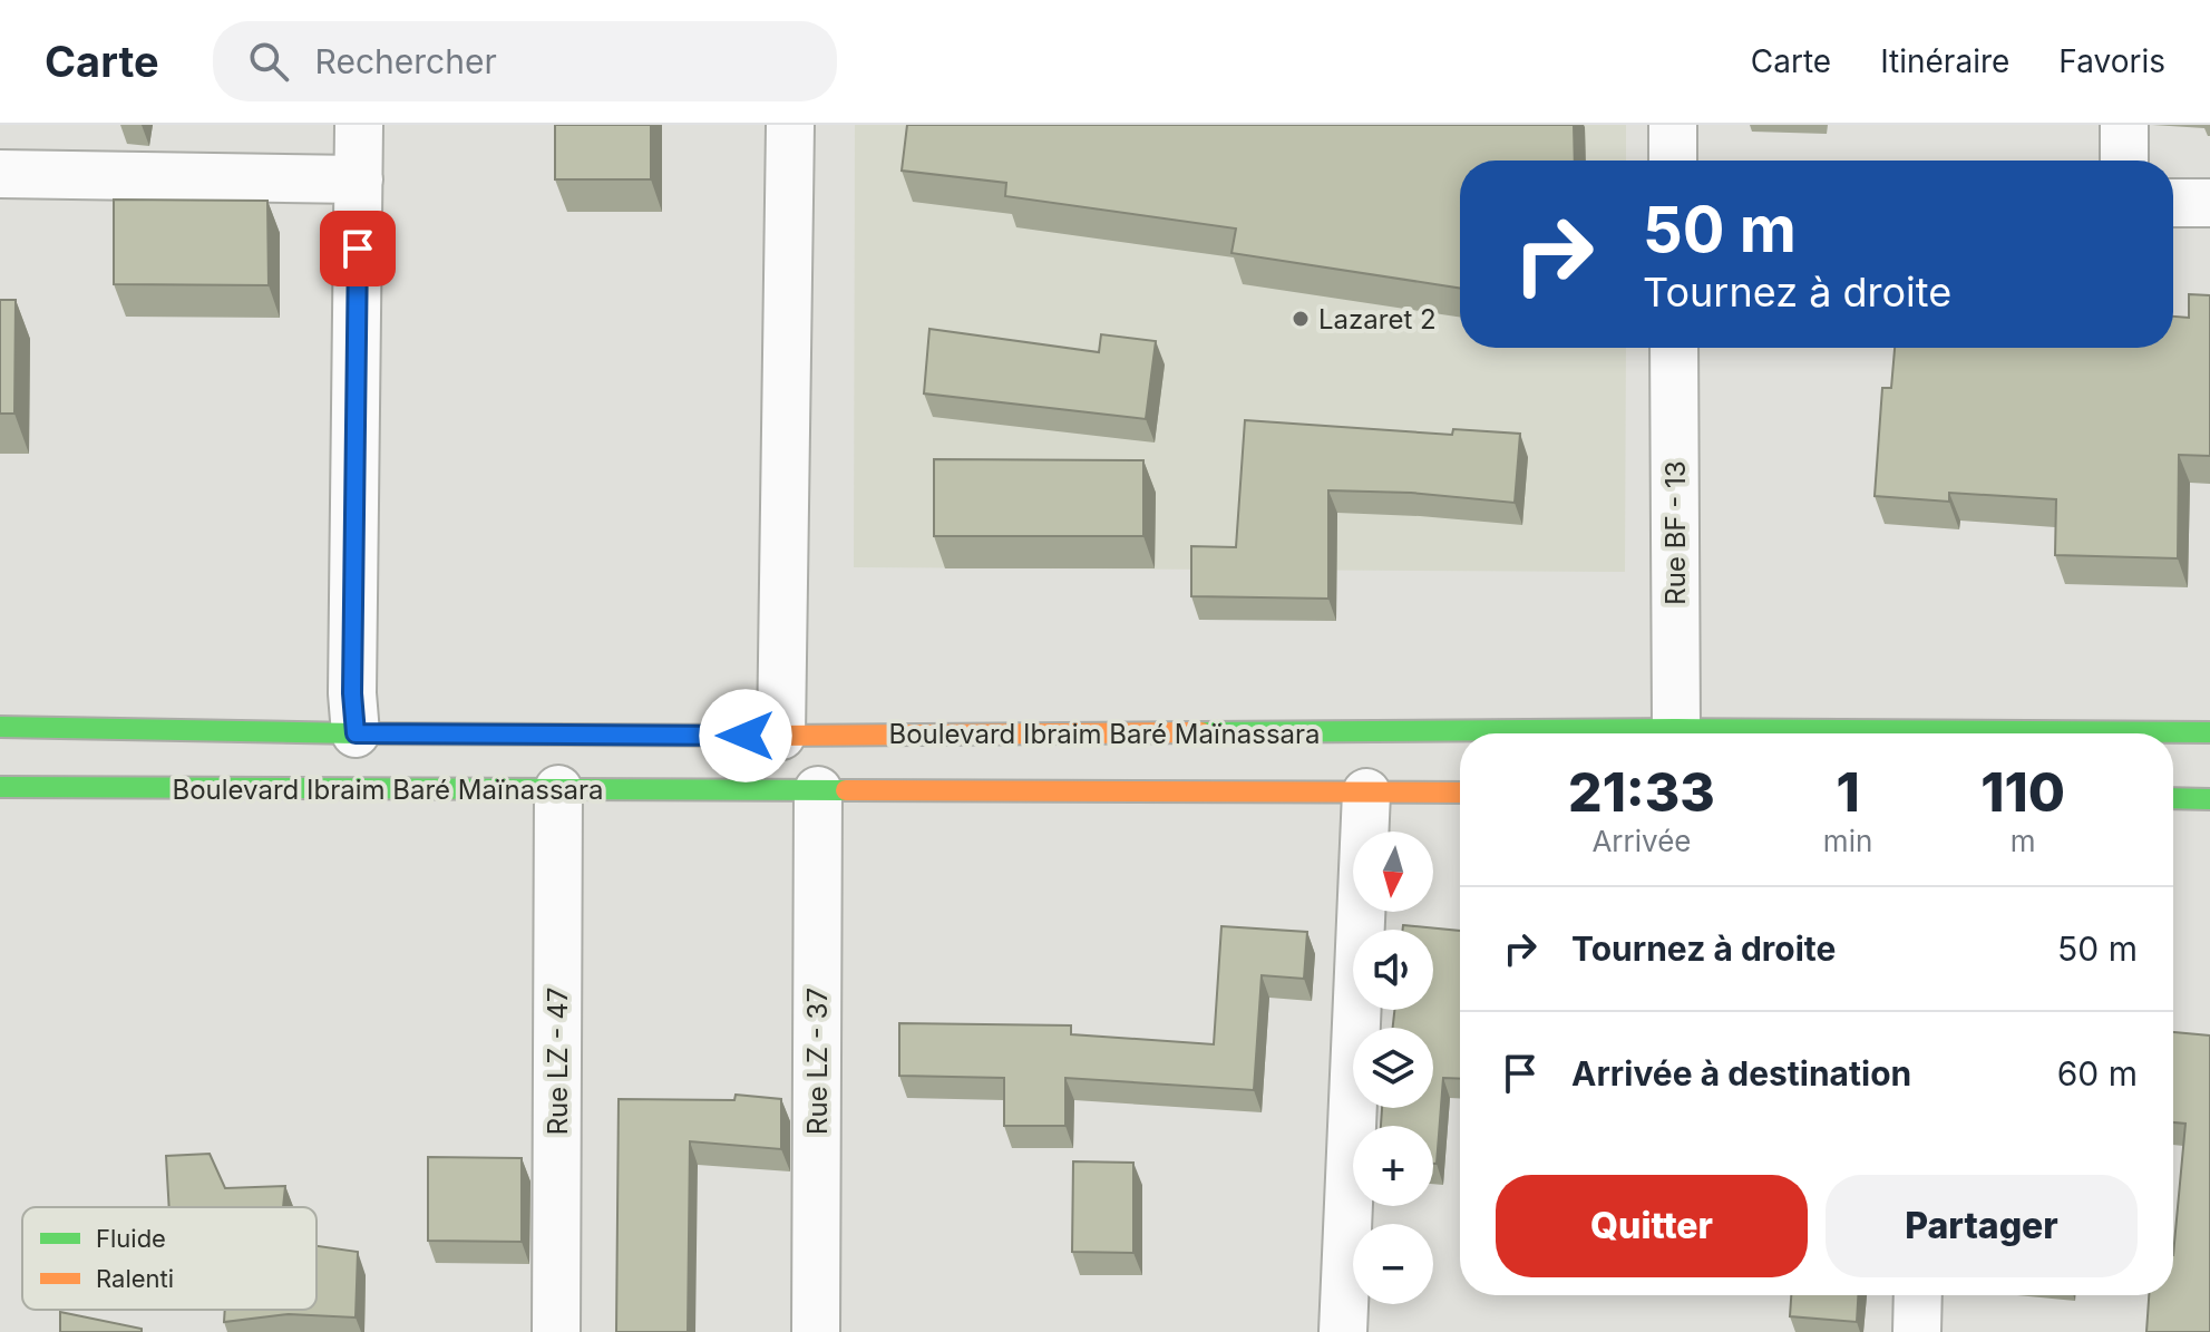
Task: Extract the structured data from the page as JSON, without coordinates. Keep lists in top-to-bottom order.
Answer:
{
  "streets": {
    "main road": ["Boulevard Ibraim Baré Maïnassara"],
    "street": ["Rue BF - 13", "Rue LZ - 47", "Rue LZ - 37"]
  },
  "crossings": [
    ["Rue BF - 13", "Boulevard Ibraim Baré Maïnassara"],
    ["Boulevard Ibraim Baré Maïnassara", "Rue LZ - 47"],
    ["Boulevard Ibraim Baré Maïnassara", "Rue LZ - 37"]
  ],
  "places": ["Lazaret 2"],
  "legend": ["Fluide", "Ralenti"],
  "north": "bottom",
  "page": {
    "header": "Carte",
    "search": "Rechercher",
    "nav": ["Carte", "Itinéraire", "Favoris"],
    "turn": ["50 m", "Tournez à droite"],
    "eta": [
      "21:33",
      "Arrivée",
      "1",
      "min",
      "110",
      "m"
    ],
    "map_buttons": ["+", "−"],
    "list": [
      {
        "name": "Tournez à droite",
        "value": "50 m"
      },
      {
        "name": "Arrivée à destination",
        "value": "60 m"
      }
    ],
    "buttons": ["Quitter", "Partager"]
  }
}
